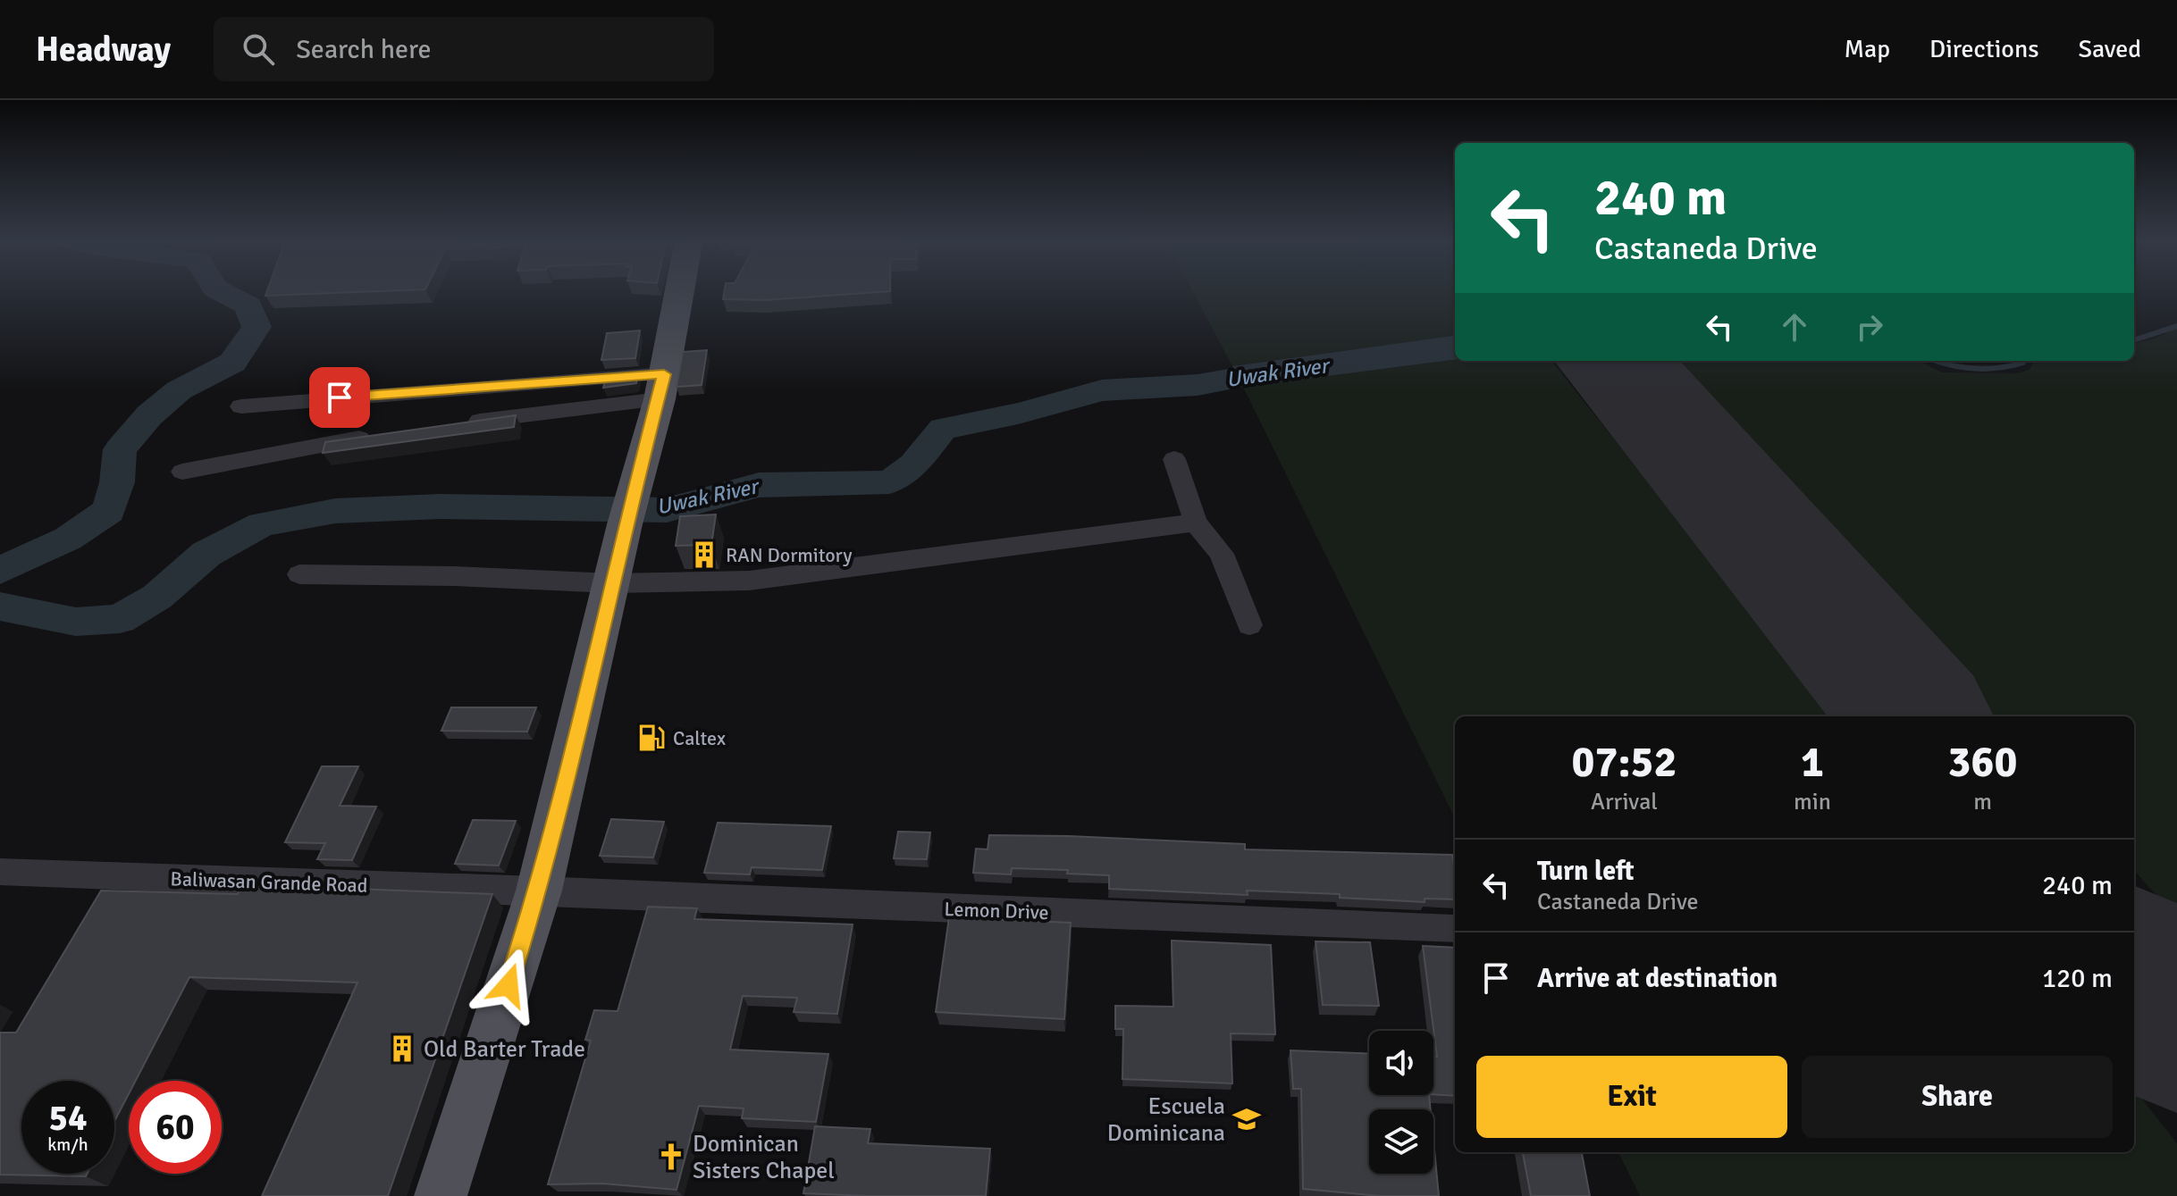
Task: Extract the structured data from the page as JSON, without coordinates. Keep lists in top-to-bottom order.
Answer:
{
  "streets": {
    "street": ["Baliwasan Grande Road", "Lemon Drive"]
  },
  "crossings": [
    ["Baliwasan Grande Road", "Lemon Drive"]
  ],
  "water": ["Uwak River"],
  "places": {
    "building": ["RAN Dormitory", "Old Barter Trade"],
    "fuel station": ["Caltex"],
    "school or university": ["Escuela Dominicana"],
    "church": ["Dominican Sisters Chapel"]
  },
  "page": {
    "header": "Headway",
    "search": "Search here",
    "nav": ["Map", "Directions", "Saved"],
    "turn": ["240 m", "Castaneda Drive"],
    "eta": [
      "07:52",
      "Arrival",
      "1",
      "min",
      "360",
      "m"
    ],
    "list": [
      {
        "name": "Turn left",
        "note": "Castaneda Drive",
        "value": "240 m"
      },
      {
        "name": "Arrive at destination",
        "value": "120 m"
      }
    ],
    "buttons": ["Exit", "Share"],
    "speed": "54 km/h",
    "limit": "60"
  }
}
